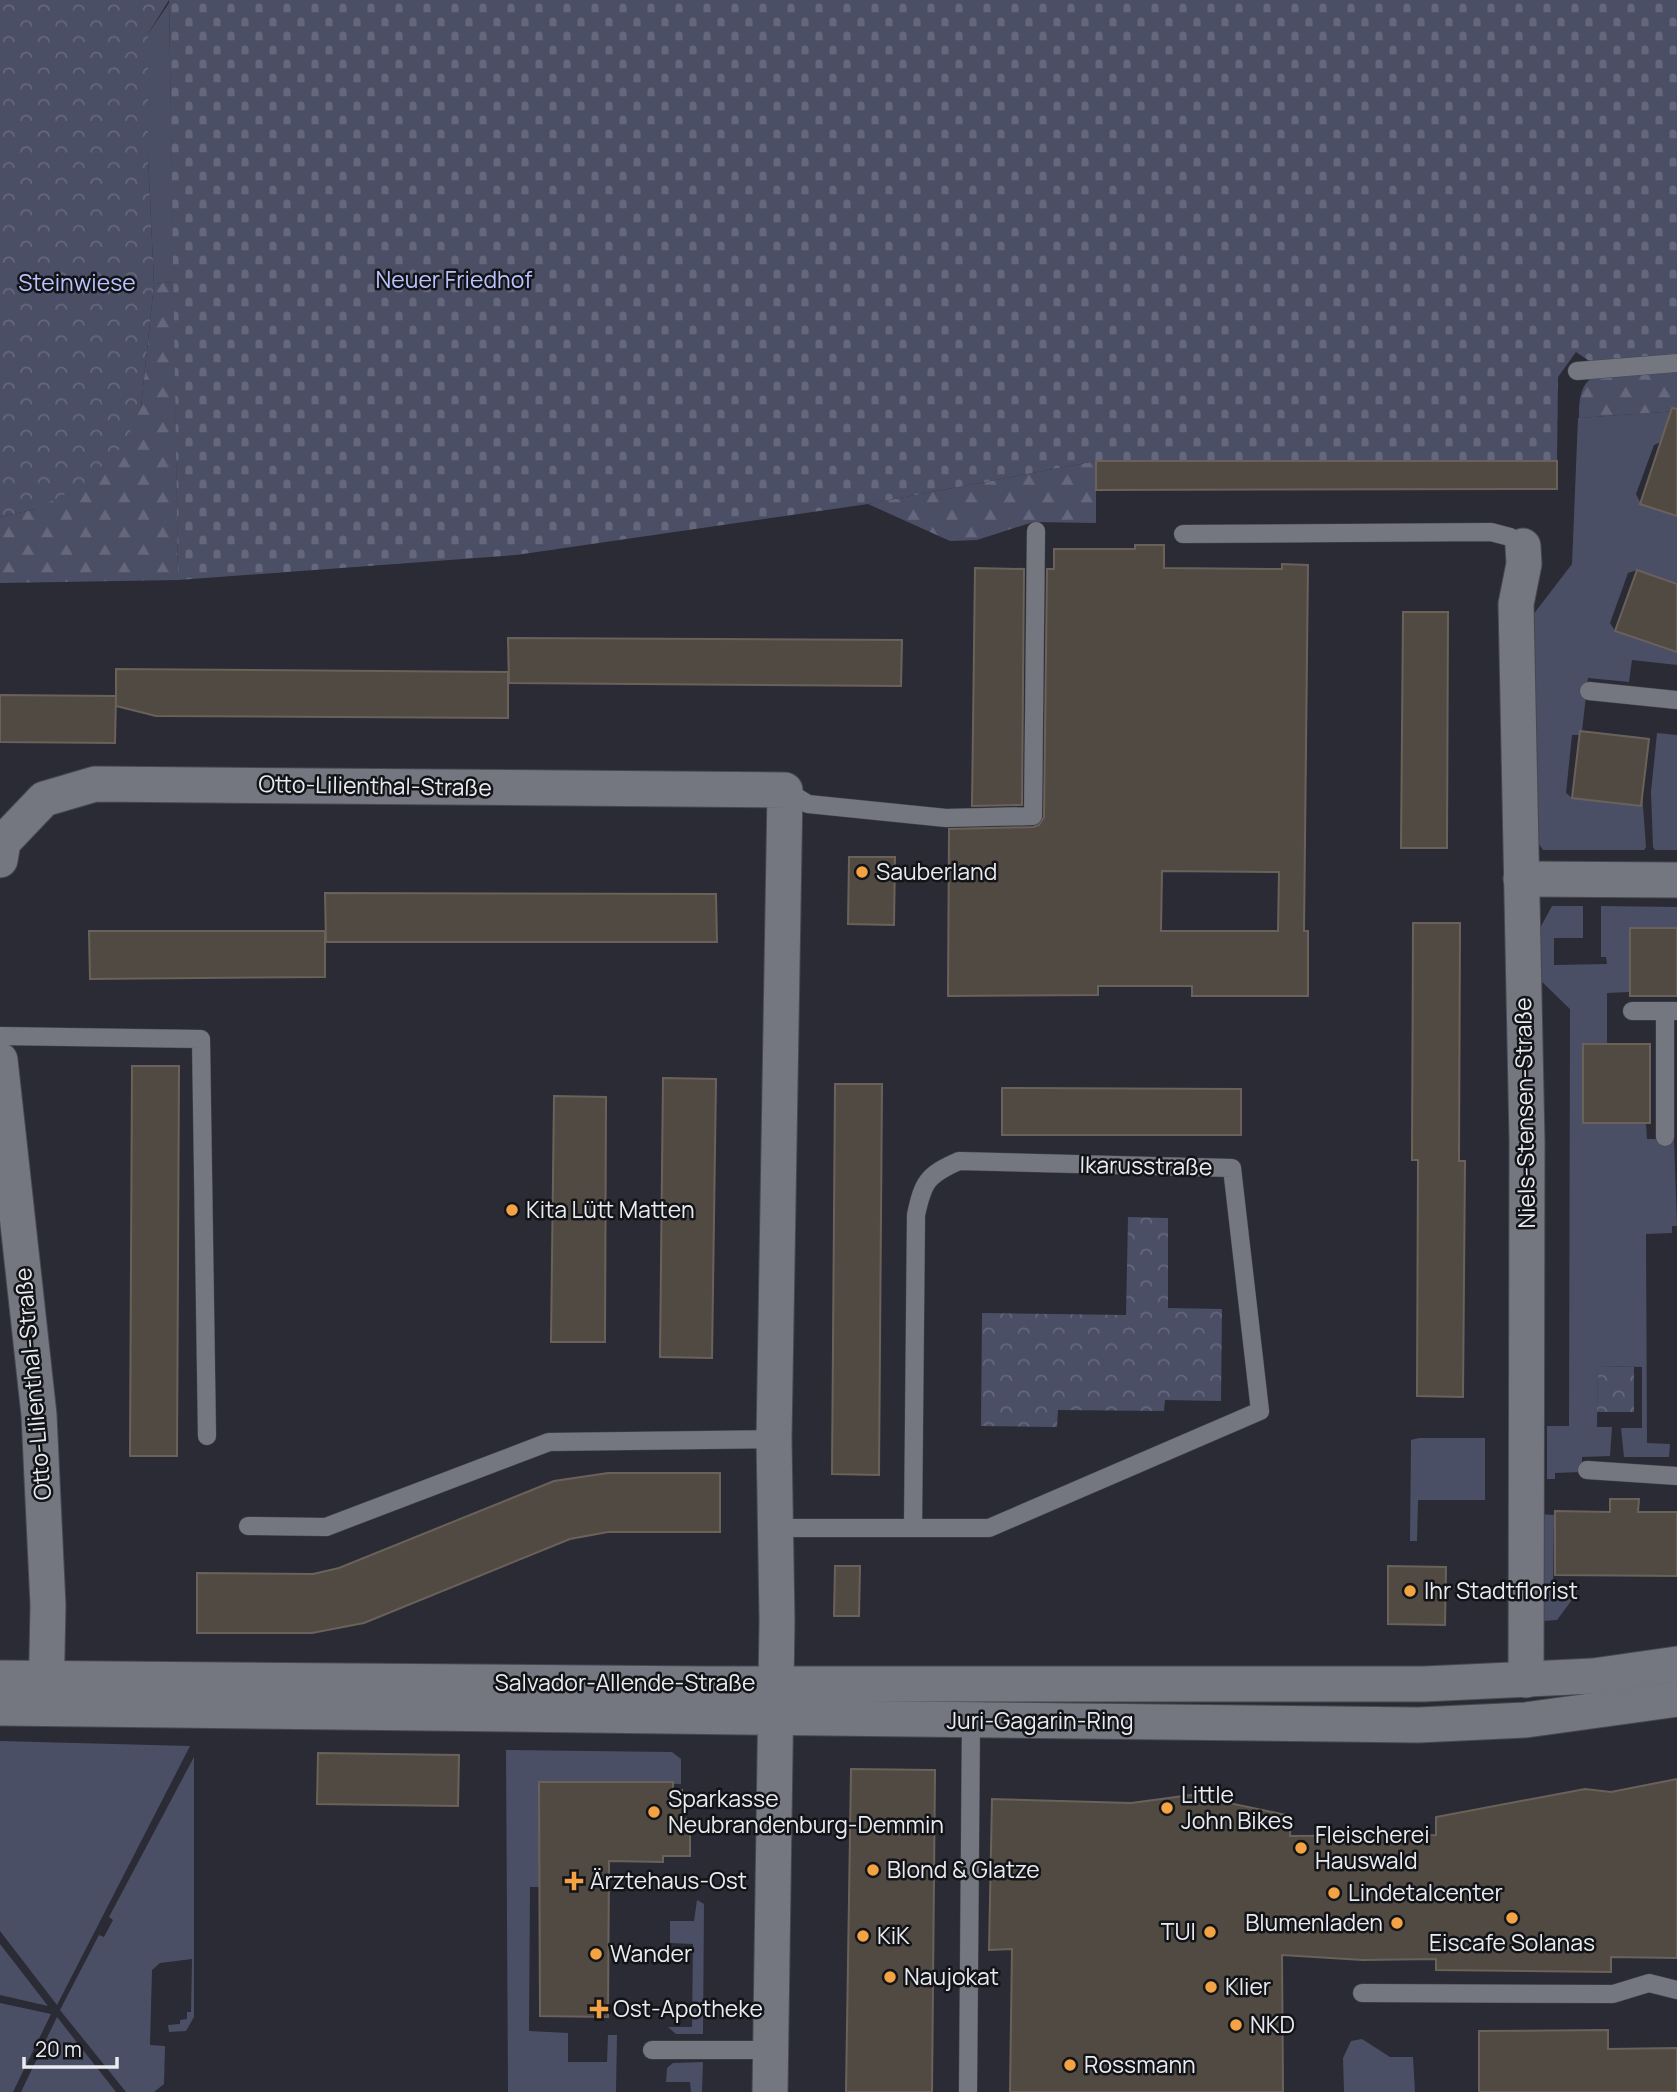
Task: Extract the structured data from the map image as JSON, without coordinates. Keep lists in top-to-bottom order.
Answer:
{
  "streets": {
    "street": [
      "Otto-Lilienthal-Straße",
      "Niels-Stensen-Straße",
      "Salvador-Allende-Straße",
      "Juri-Gagarin-Ring"
    ],
    "lane": ["Ikarusstraße"]
  },
  "crossings": [
    ["Otto-Lilienthal-Straße", "Salvador-Allende-Straße"],
    ["Niels-Stensen-Straße", "Juri-Gagarin-Ring"],
    ["Salvador-Allende-Straße", "Juri-Gagarin-Ring"]
  ],
  "parks": ["Neuer Friedhof", "Steinwiese"],
  "places": {
    "other": [
      "Sauberland",
      "Kita Lütt Matten",
      "Ihr Stadtflorist",
      "Little John Bikes",
      "Sparkasse Neubrandenburg-Demmin",
      "Fleischerei Hauswald",
      "Blond & Glatze",
      "Lindetalcenter",
      "Eiscafe Solanas",
      "Blumenladen",
      "TUI",
      "KiK",
      "Wander",
      "Naujokat",
      "Klier",
      "NKD",
      "Rossmann"
    ],
    "health": ["Ärztehaus-Ost", "Ost-Apotheke"]
  },
  "scale_bar": "20 m"
}
